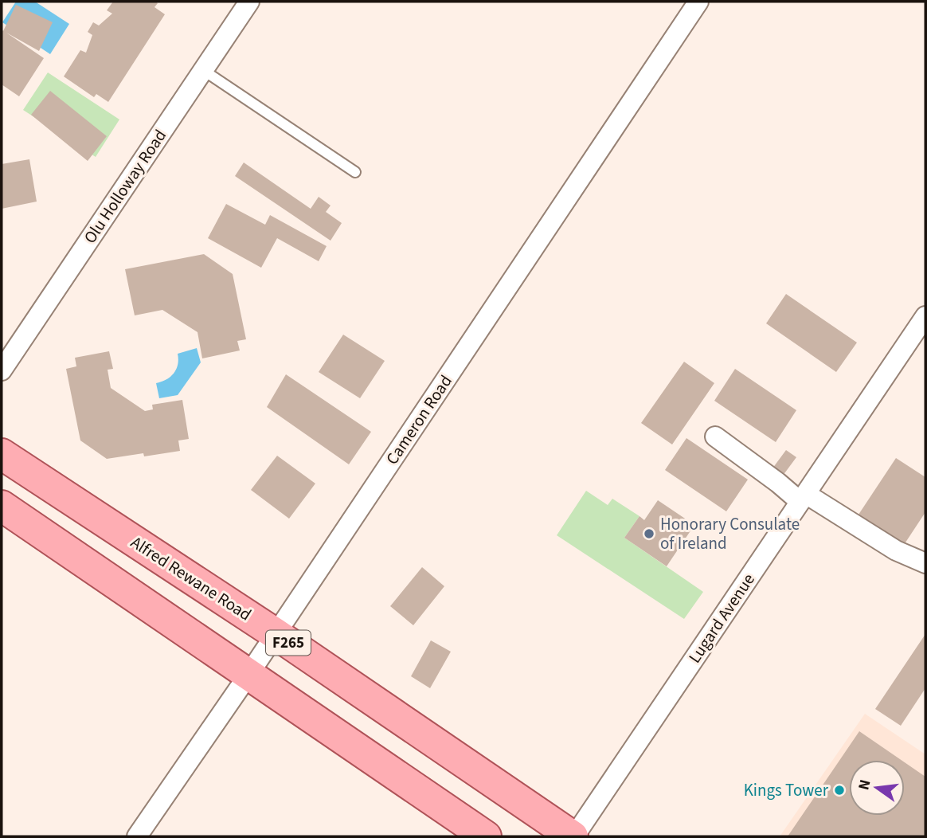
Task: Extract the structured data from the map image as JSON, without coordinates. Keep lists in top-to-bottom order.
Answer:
{
  "streets": {
    "main road": ["Alfred Rewane Road", "F265"],
    "street": ["Olu Holloway Road", "Cameron Road", "Lugard Avenue"]
  },
  "crossings": [
    ["Cameron Road", "Alfred Rewane Road"],
    ["Alfred Rewane Road", "Lugard Avenue"]
  ],
  "places": ["Honorary Consulate of Ireland", "Kings Tower"],
  "north": "left"
}
